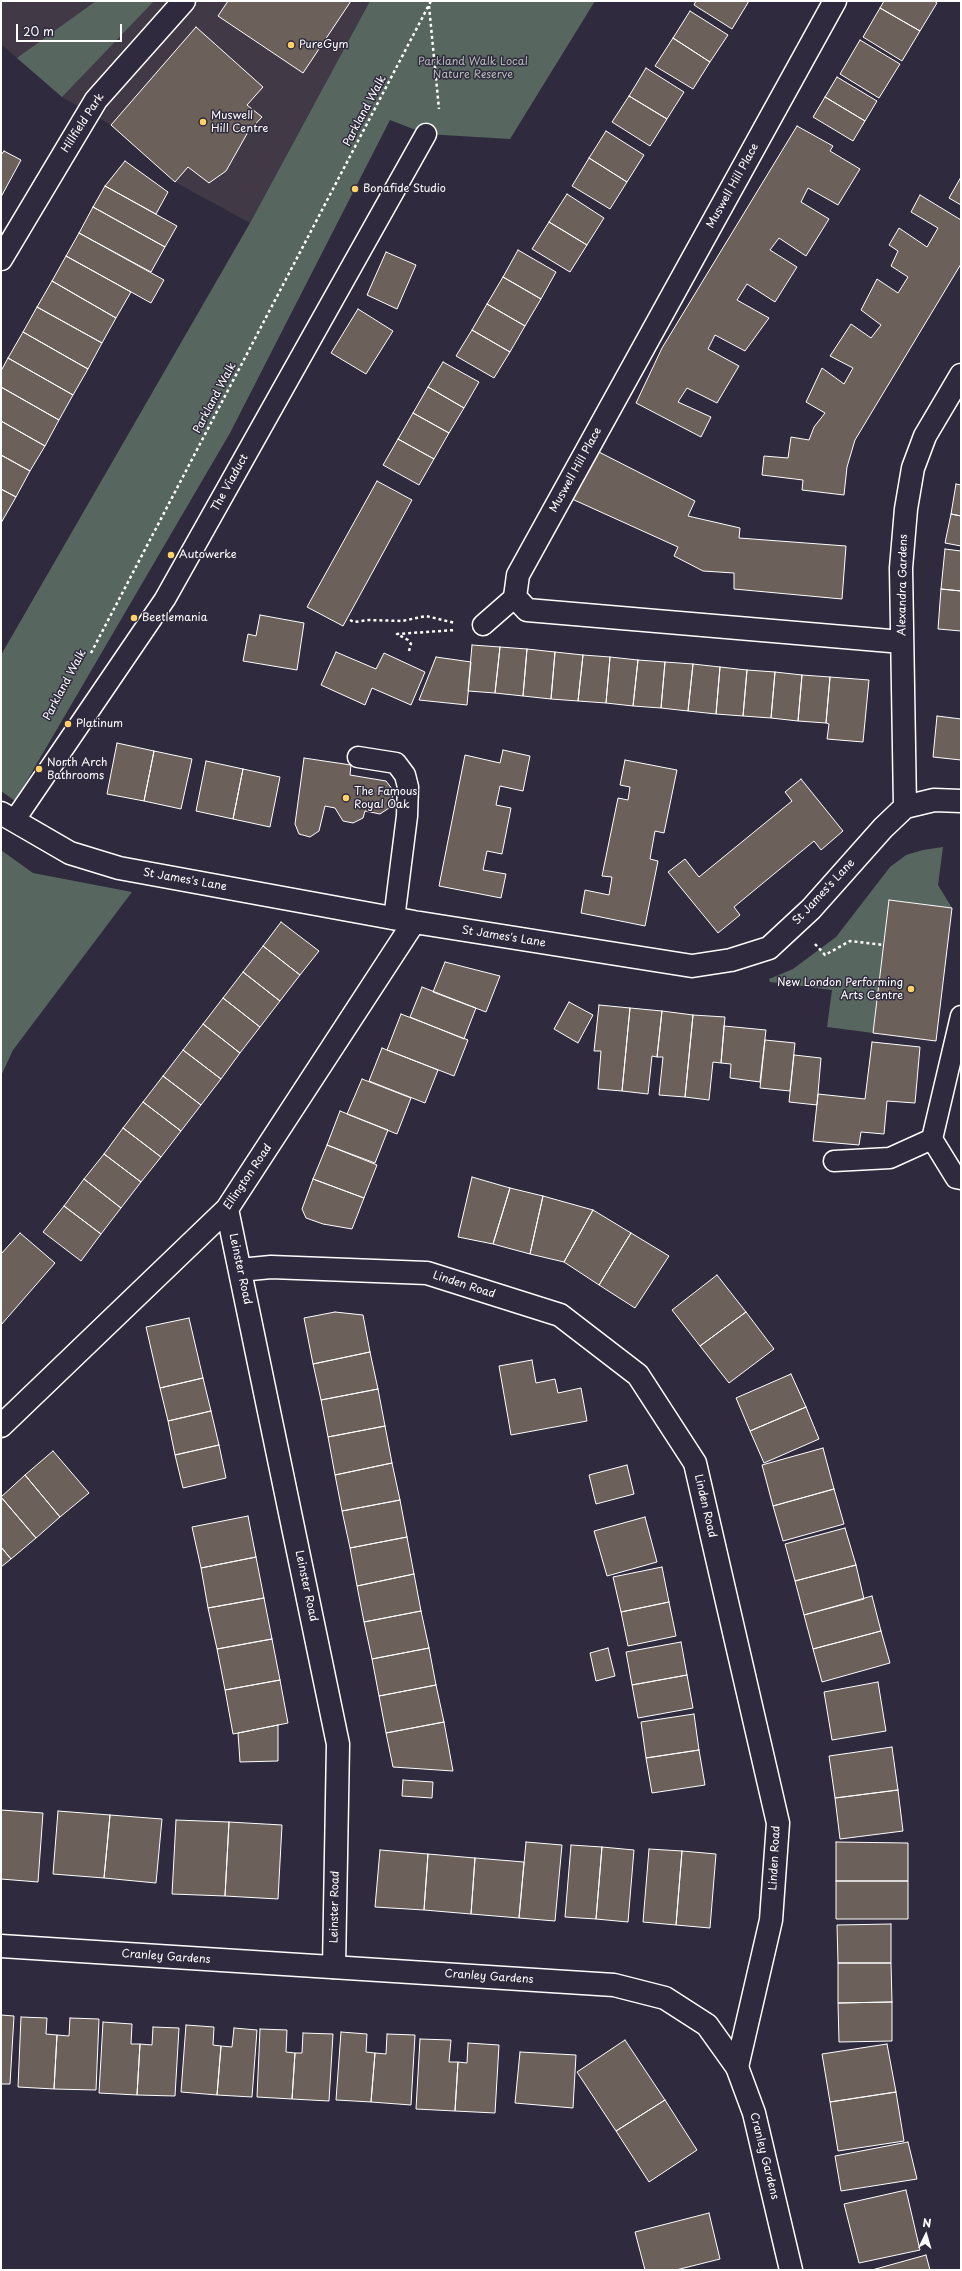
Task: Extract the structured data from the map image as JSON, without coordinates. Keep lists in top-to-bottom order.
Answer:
{
  "streets": {
    "street": [
      "Hillfield Park",
      "Muswell Hill Place",
      "Alexandra Gardens",
      "St James's Lane",
      "Ellington Road",
      "Leinster Road",
      "Linden Road",
      "Cranley Gardens"
    ],
    "lane": ["The Viaduct"],
    "path": ["Parkland Walk"]
  },
  "crossings": [
    ["The Viaduct", "St James's Lane"],
    ["Alexandra Gardens", "St James's Lane"],
    ["St James's Lane", "Ellington Road"],
    ["Ellington Road", "Leinster Road"],
    ["Leinster Road", "Linden Road"],
    ["Leinster Road", "Cranley Gardens"],
    ["Linden Road", "Cranley Gardens"]
  ],
  "parks": ["Parkland Walk Local Nature Reserve"],
  "places": [
    "PureGym",
    "Muswell Hill Centre",
    "Bonafide Studio",
    "Autowerke",
    "Beetlemania",
    "Platinum",
    "North Arch Bathrooms",
    "The Famous Royal Oak",
    "New London Performing Arts Centre"
  ],
  "scale_bar": "20 m",
  "north": "top"
}
